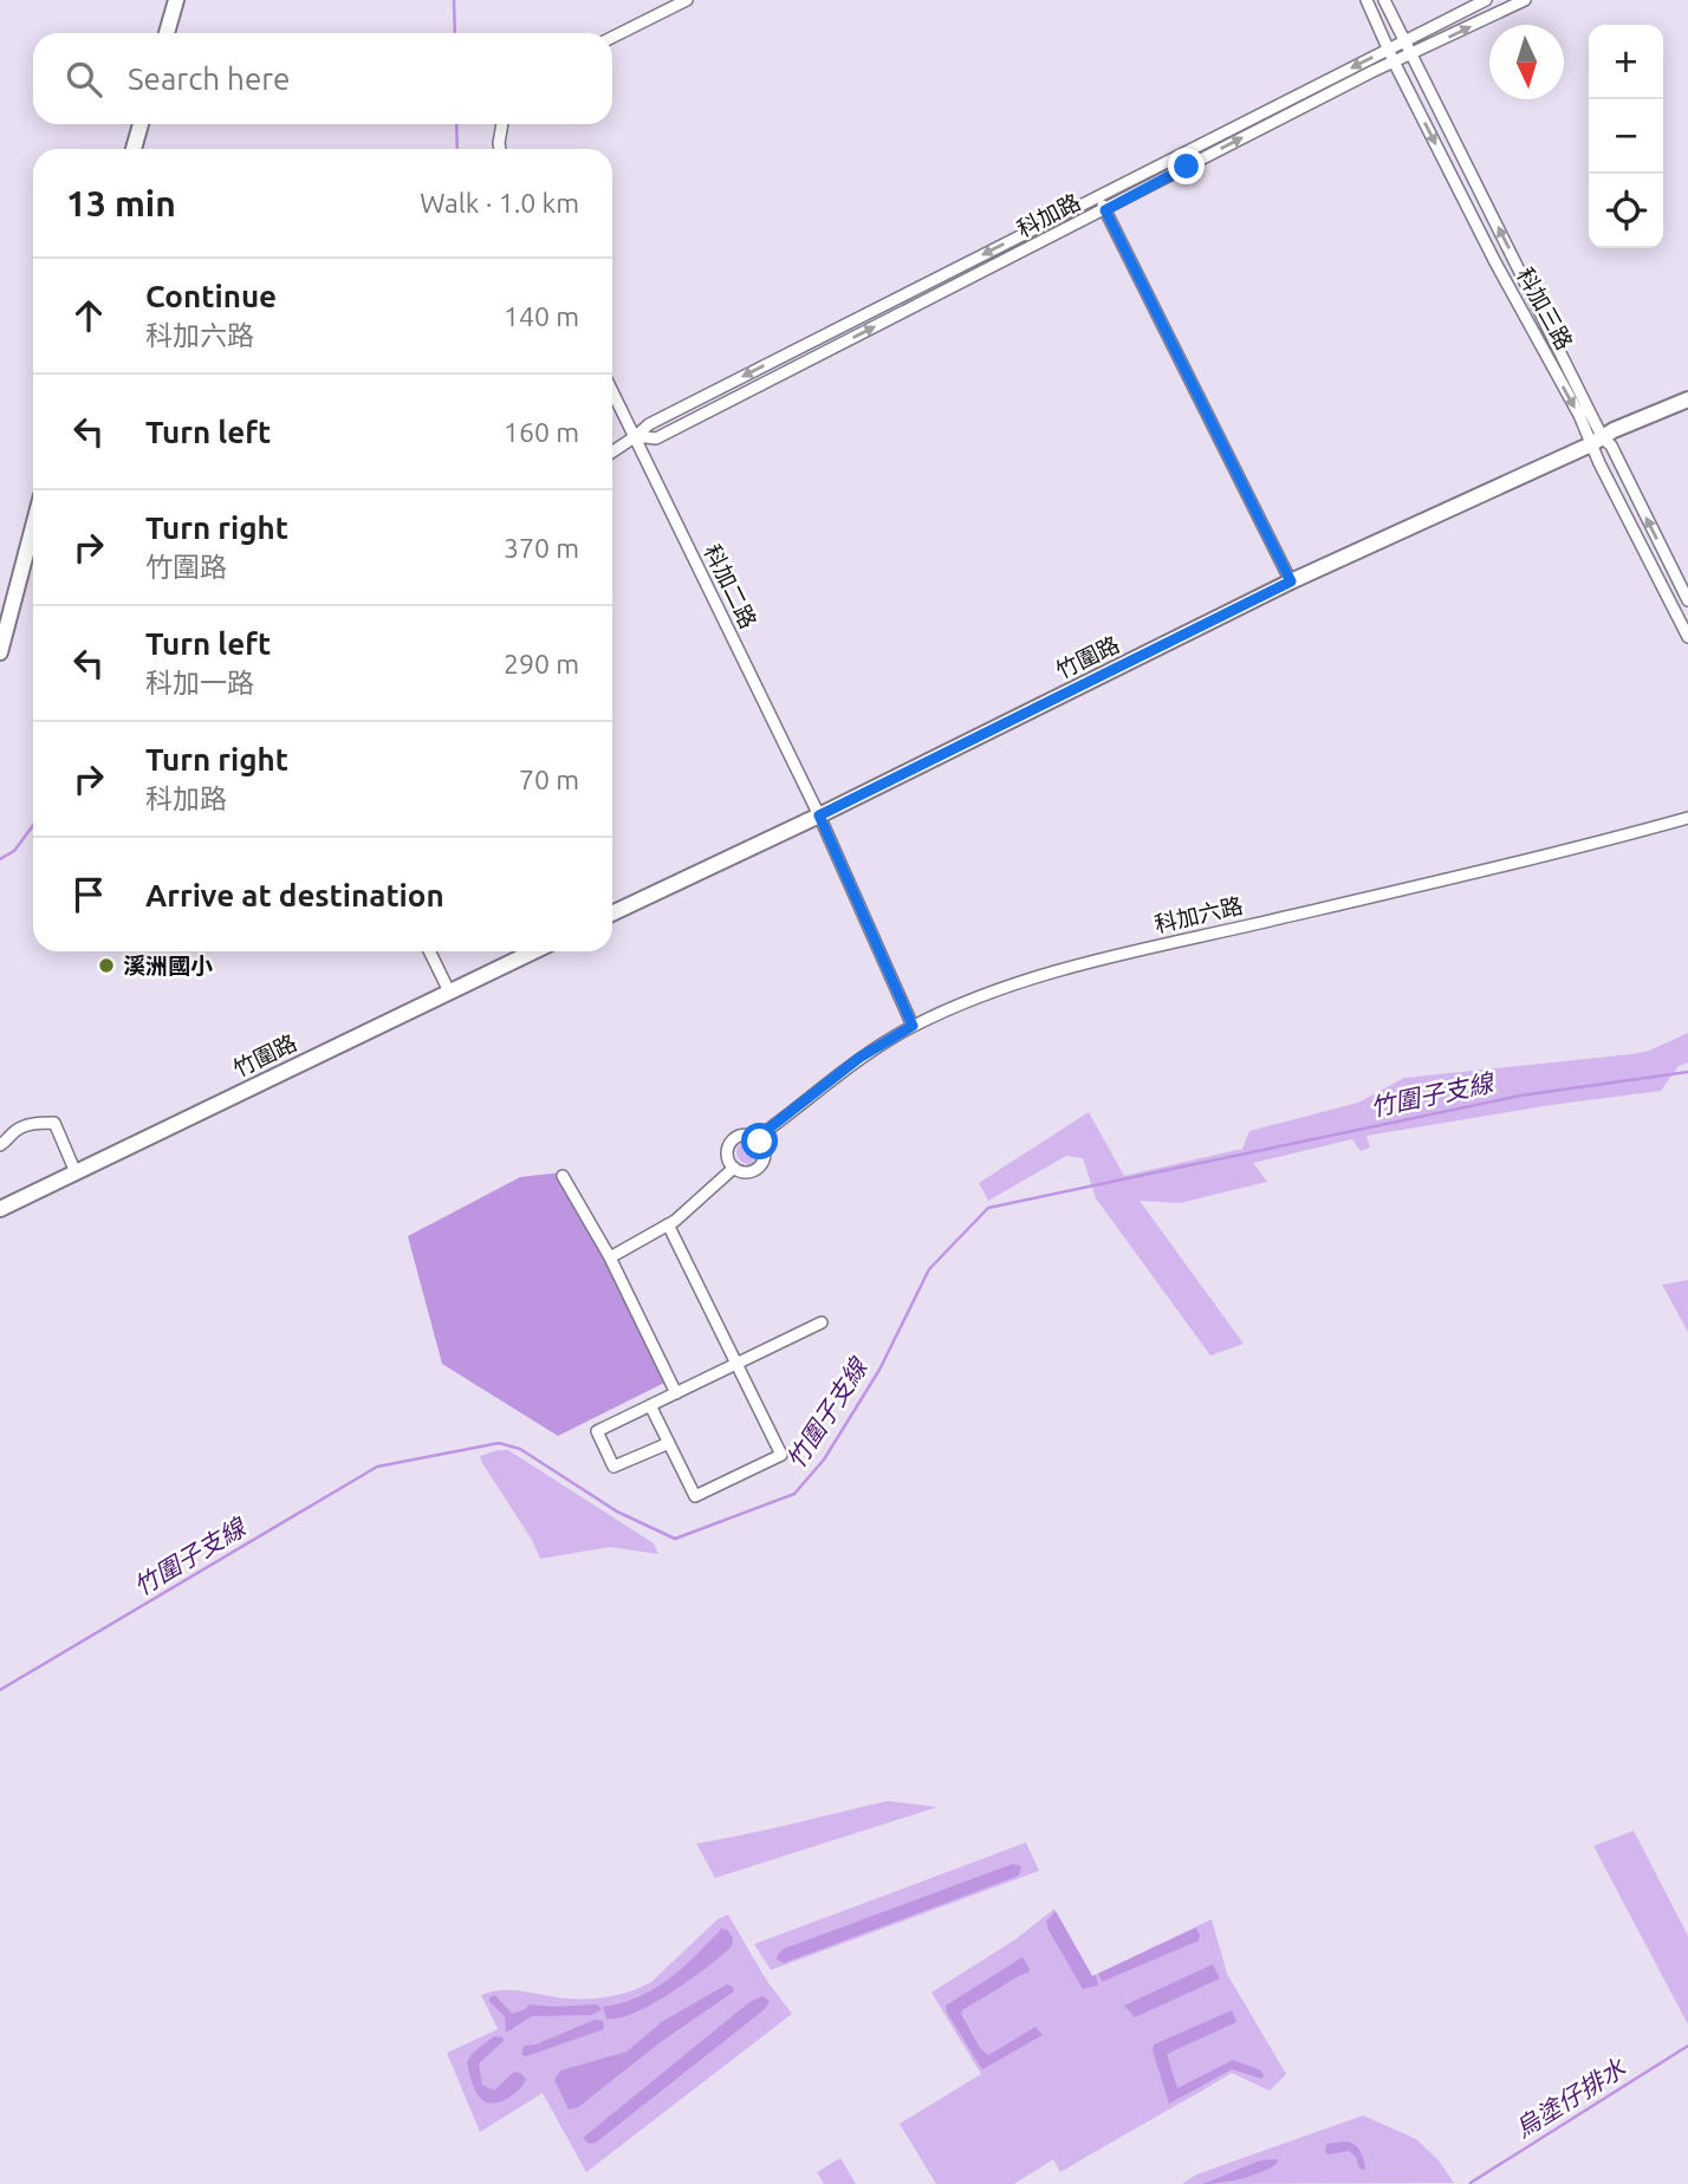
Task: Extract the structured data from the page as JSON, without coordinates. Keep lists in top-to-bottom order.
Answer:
{
  "streets": {
    "street": [
      "科加路",
      "科加三路",
      "科加二路",
      "竹圍路",
      "科加六路"
    ]
  },
  "crossings": [
    ["科加路", "科加三路"],
    ["科加路", "科加二路"],
    ["科加三路", "竹圍路"],
    ["科加二路", "竹圍路"],
    ["科加二路", "科加六路"]
  ],
  "water": ["竹圍子支線", "烏塗仔排水"],
  "places": ["溪洲國小"],
  "north": "bottom",
  "page": {
    "map_buttons": ["+", "−"],
    "search": "Search here",
    "heading": ["13 min", "Walk · 1.0 km"],
    "list": [
      ["Continue", "科加六路", "140 m"],
      ["Turn left", "160 m"],
      ["Turn right", "竹圍路", "370 m"],
      ["Turn left", "科加一路", "290 m"],
      ["Turn right", "科加路", "70 m"],
      "Arrive at destination"
    ]
  }
}
